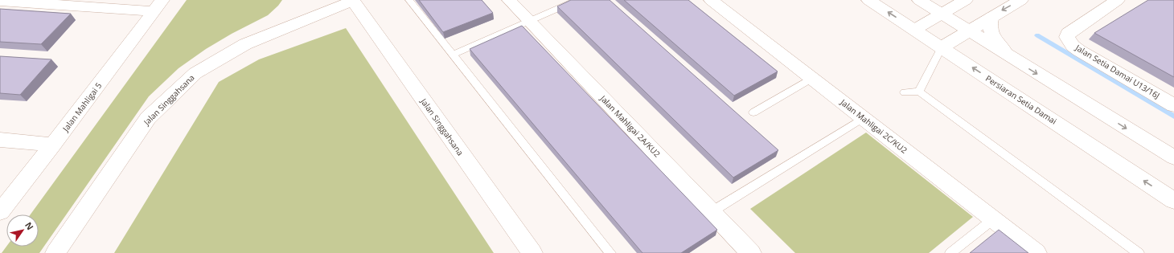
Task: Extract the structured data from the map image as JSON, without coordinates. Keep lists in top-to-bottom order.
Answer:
{
  "streets": {
    "street": [
      "Jalan Setia Damai U13/16J",
      "Jalan Singgahsana",
      "Persiaran Setia Damai",
      "Jalan Mahligai 5",
      "Jalan Mahligai 2A/KU2",
      "Jalan Mahligai 2C/KU2"
    ]
  },
  "north": "top right"
}
